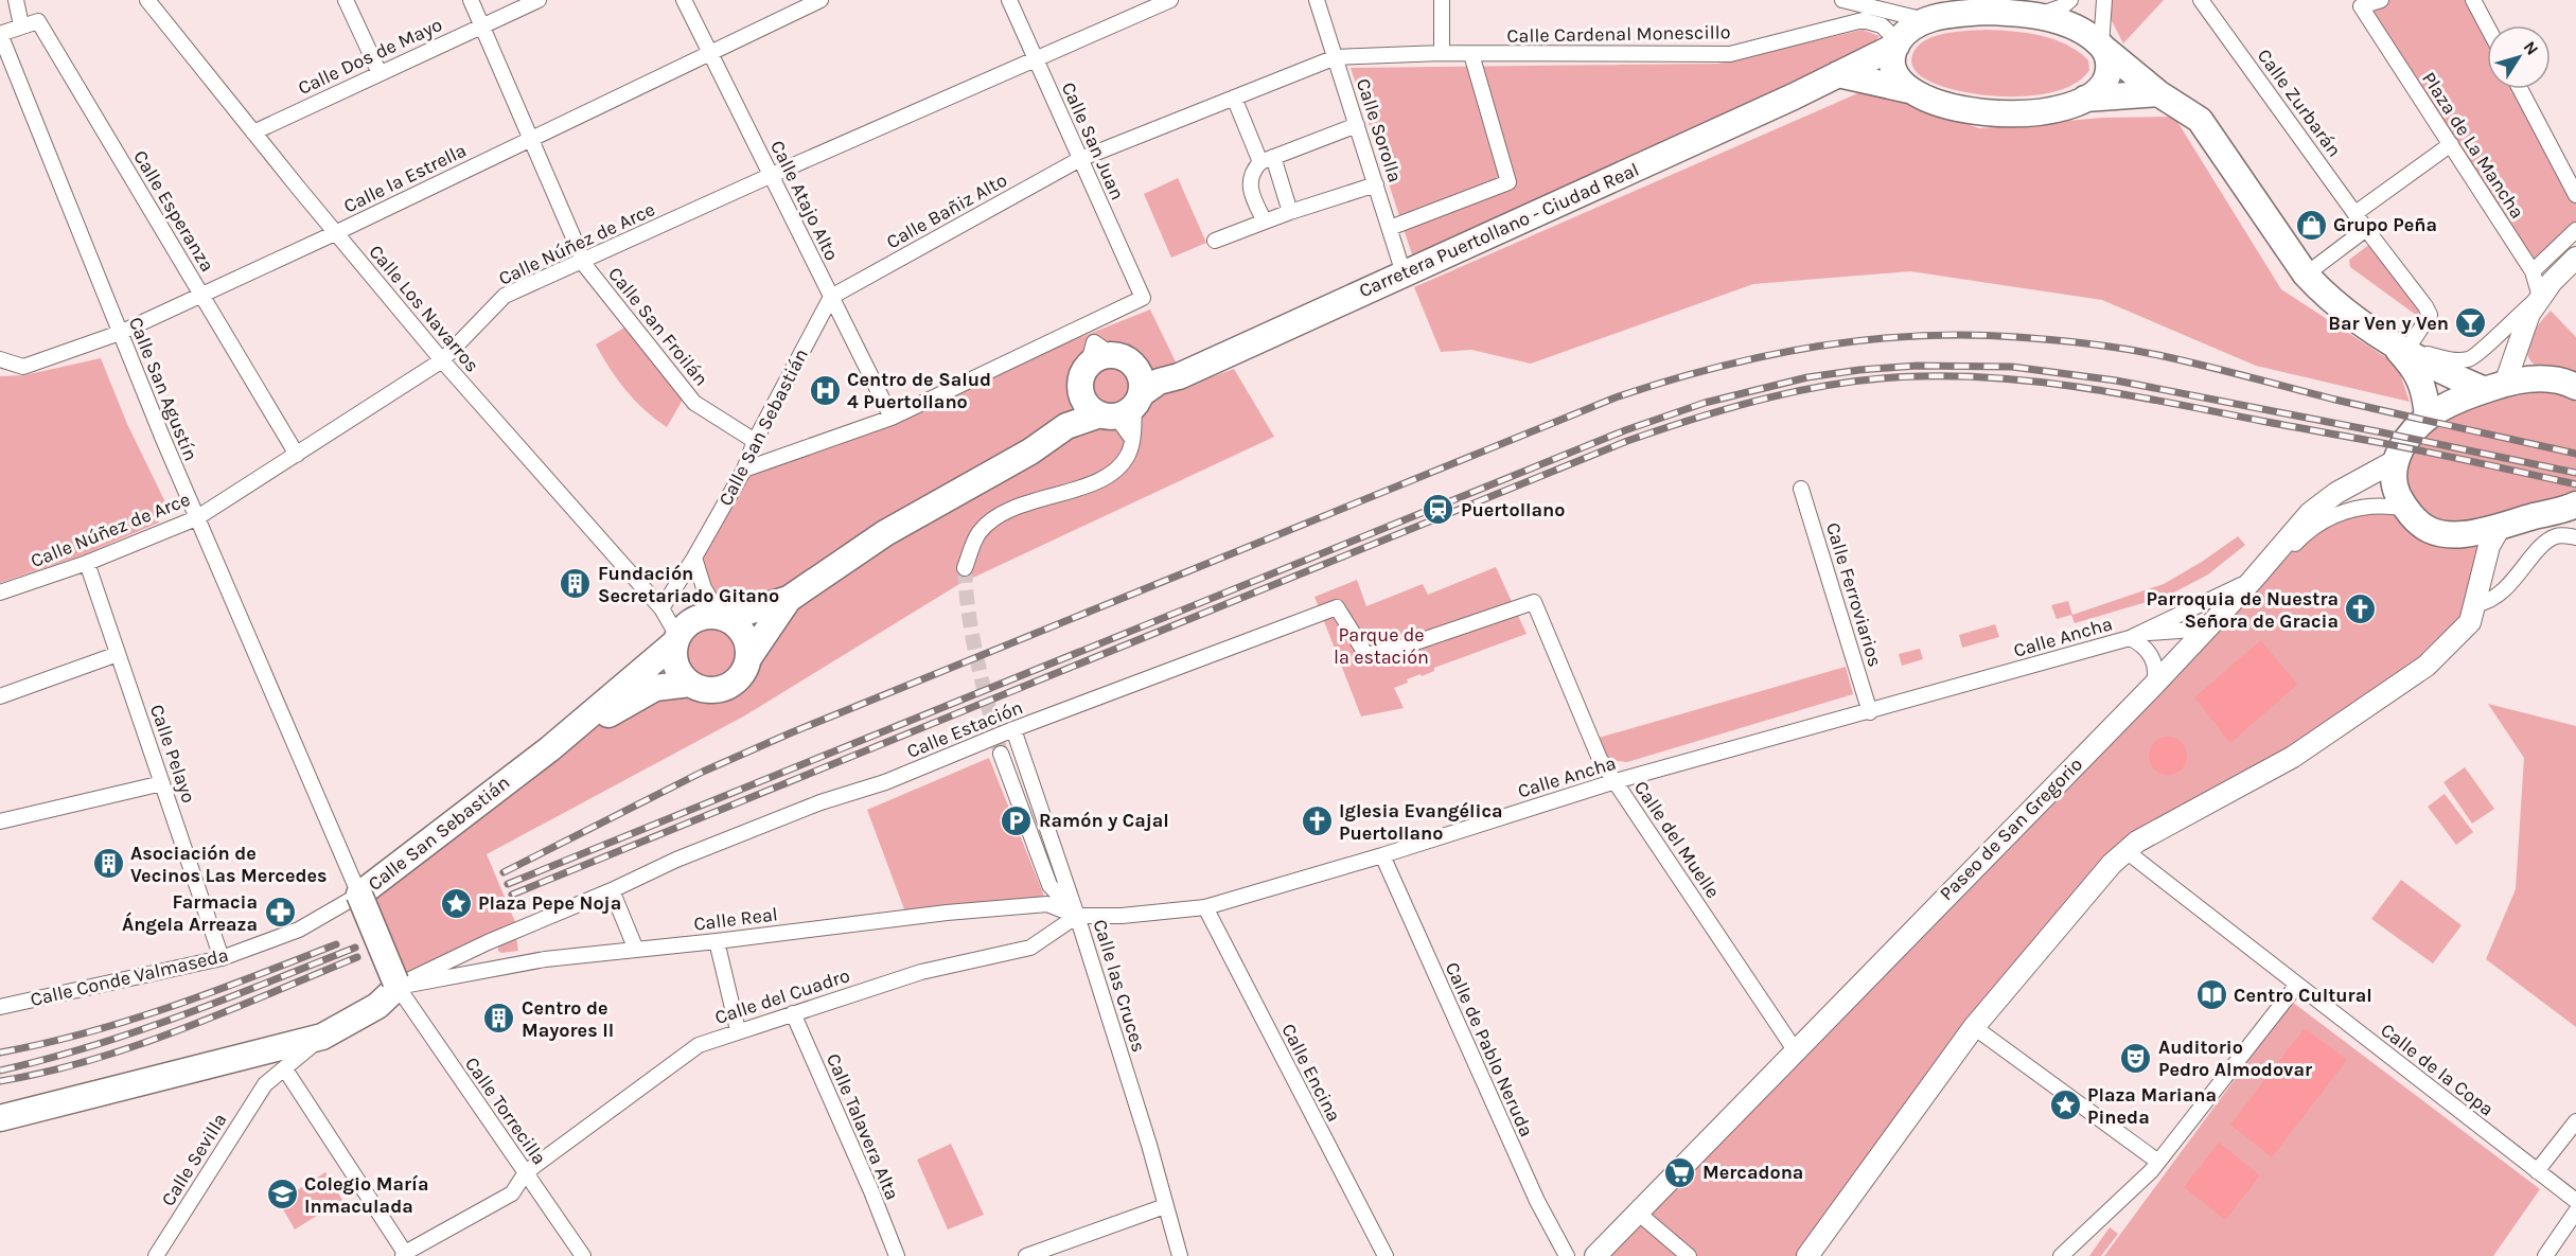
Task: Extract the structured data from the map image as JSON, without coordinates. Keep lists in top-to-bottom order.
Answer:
{
  "streets": {
    "highway": ["Carretera Puertollano - Ciudad Real", "Calle San Sebastián"],
    "main road": ["Paseo de San Gregorio"],
    "street": [
      "Calle Cardenal Monescillo",
      "Calle Dos de Mayo",
      "Calle Zurbarán",
      "Calle Sorolla",
      "Calle San Juan",
      "Plaza de La Mancha",
      "Calle la Estrella",
      "Calle Atajo Alto",
      "Calle Esperanza",
      "Calle Bañiz Alto",
      "Calle Núñez de Arce",
      "Calle Los Navarros",
      "Calle San Froilán",
      "Calle San Agustín",
      "Calle Ferroviarios",
      "Calle Ancha",
      "Calle Estación",
      "Calle Pelayo",
      "Calle del Muelle",
      "Calle Real",
      "Calle Conde Valmaseda",
      "Calle las Cruces",
      "Calle del Cuadro",
      "Calle de Pablo Neruda",
      "Calle de la Copa",
      "Calle Encina",
      "Calle Torrecilla",
      "Calle Talavera Alta",
      "Calle Sevilla"
    ]
  },
  "crossings": [
    ["Calle Cardenal Monescillo", "Calle Sorolla"],
    ["Calle Cardenal Monescillo", "Calle San Juan"],
    ["Calle Cardenal Monescillo", "Calle Bañiz Alto"],
    ["Calle Cardenal Monescillo", "Carretera Puertollano - Ciudad Real"],
    ["Calle Dos de Mayo", "Calle Los Navarros"],
    ["Calle Dos de Mayo", "Calle San Froilán"],
    ["Calle Sorolla", "Carretera Puertollano - Ciudad Real"],
    ["Calle San Juan", "Calle Bañiz Alto"],
    ["Calle San Juan", "Calle Núñez de Arce"],
    ["Calle la Estrella", "Calle Atajo Alto"],
    ["Calle la Estrella", "Calle Esperanza"],
    ["Calle la Estrella", "Calle Los Navarros"],
    ["Calle la Estrella", "Calle San Froilán"],
    ["Calle la Estrella", "Calle San Agustín"],
    ["Calle Atajo Alto", "Calle Bañiz Alto"],
    ["Calle Atajo Alto", "Calle Núñez de Arce"],
    ["Calle Atajo Alto", "Calle San Sebastián"],
    ["Calle Esperanza", "Calle Núñez de Arce"],
    ["Calle Bañiz Alto", "Calle San Sebastián"],
    ["Carretera Puertollano - Ciudad Real", "Calle Los Navarros"],
    ["Carretera Puertollano - Ciudad Real", "Calle San Sebastián"],
    ["Calle Núñez de Arce", "Calle Los Navarros"],
    ["Calle Núñez de Arce", "Calle San Froilán"],
    ["Calle Núñez de Arce", "Calle San Agustín"],
    ["Calle Núñez de Arce", "Calle Pelayo"],
    ["Calle Los Navarros", "Calle San Sebastián"],
    ["Calle San Froilán", "Calle San Sebastián"],
    ["Calle San Agustín", "Calle San Sebastián"],
    ["Calle San Agustín", "Calle Conde Valmaseda"],
    ["Calle San Sebastián", "Calle Conde Valmaseda"],
    ["Calle Ferroviarios", "Calle Ancha"],
    ["Calle Ancha", "Paseo de San Gregorio"],
    ["Calle Ancha", "Calle del Muelle"],
    ["Calle Ancha", "Calle Real"],
    ["Calle Ancha", "Calle las Cruces"],
    ["Calle Ancha", "Calle del Cuadro"],
    ["Calle Ancha", "Calle de Pablo Neruda"],
    ["Calle Ancha", "Calle Encina"],
    ["Calle Estación", "Calle del Muelle"],
    ["Calle Estación", "Calle Real"],
    ["Calle Estación", "Calle las Cruces"],
    ["Calle Estación", "Calle Torrecilla"],
    ["Calle Pelayo", "Calle Conde Valmaseda"],
    ["Paseo de San Gregorio", "Calle del Muelle"],
    ["Calle Real", "Calle las Cruces"],
    ["Calle Real", "Calle del Cuadro"],
    ["Calle Real", "Calle Torrecilla"],
    ["Calle las Cruces", "Calle del Cuadro"],
    ["Calle del Cuadro", "Calle Torrecilla"],
    ["Calle del Cuadro", "Calle Talavera Alta"]
  ],
  "parks": ["Parque de la estación"],
  "places": {
    "shop": ["Grupo Peña"],
    "bar": ["Bar Ven y Ven"],
    "hospital": ["Centro de Salud 4 Puertollano"],
    "station": ["Puertollano"],
    "building": ["Fundación Secretariado Gitano", "Asociación de Vecinos Las Mercedes", "Centro de Mayores II"],
    "church": ["Parroquia de Nuestra Señora de Gracia", "Iglesia Evangélica Puertollano"],
    "parking": ["Ramón y Cajal"],
    "place": ["Plaza Pepe Noja", "Plaza Mariana Pineda"],
    "pharmacy": ["Farmacia Ángela Arreaza"],
    "library": ["Centro Cultural"],
    "theatre": ["Auditorio Pedro Almodovar"],
    "supermarket": ["Mercadona"],
    "school or university": ["Colegio María Inmaculada"]
  },
  "north": "top right"
}
